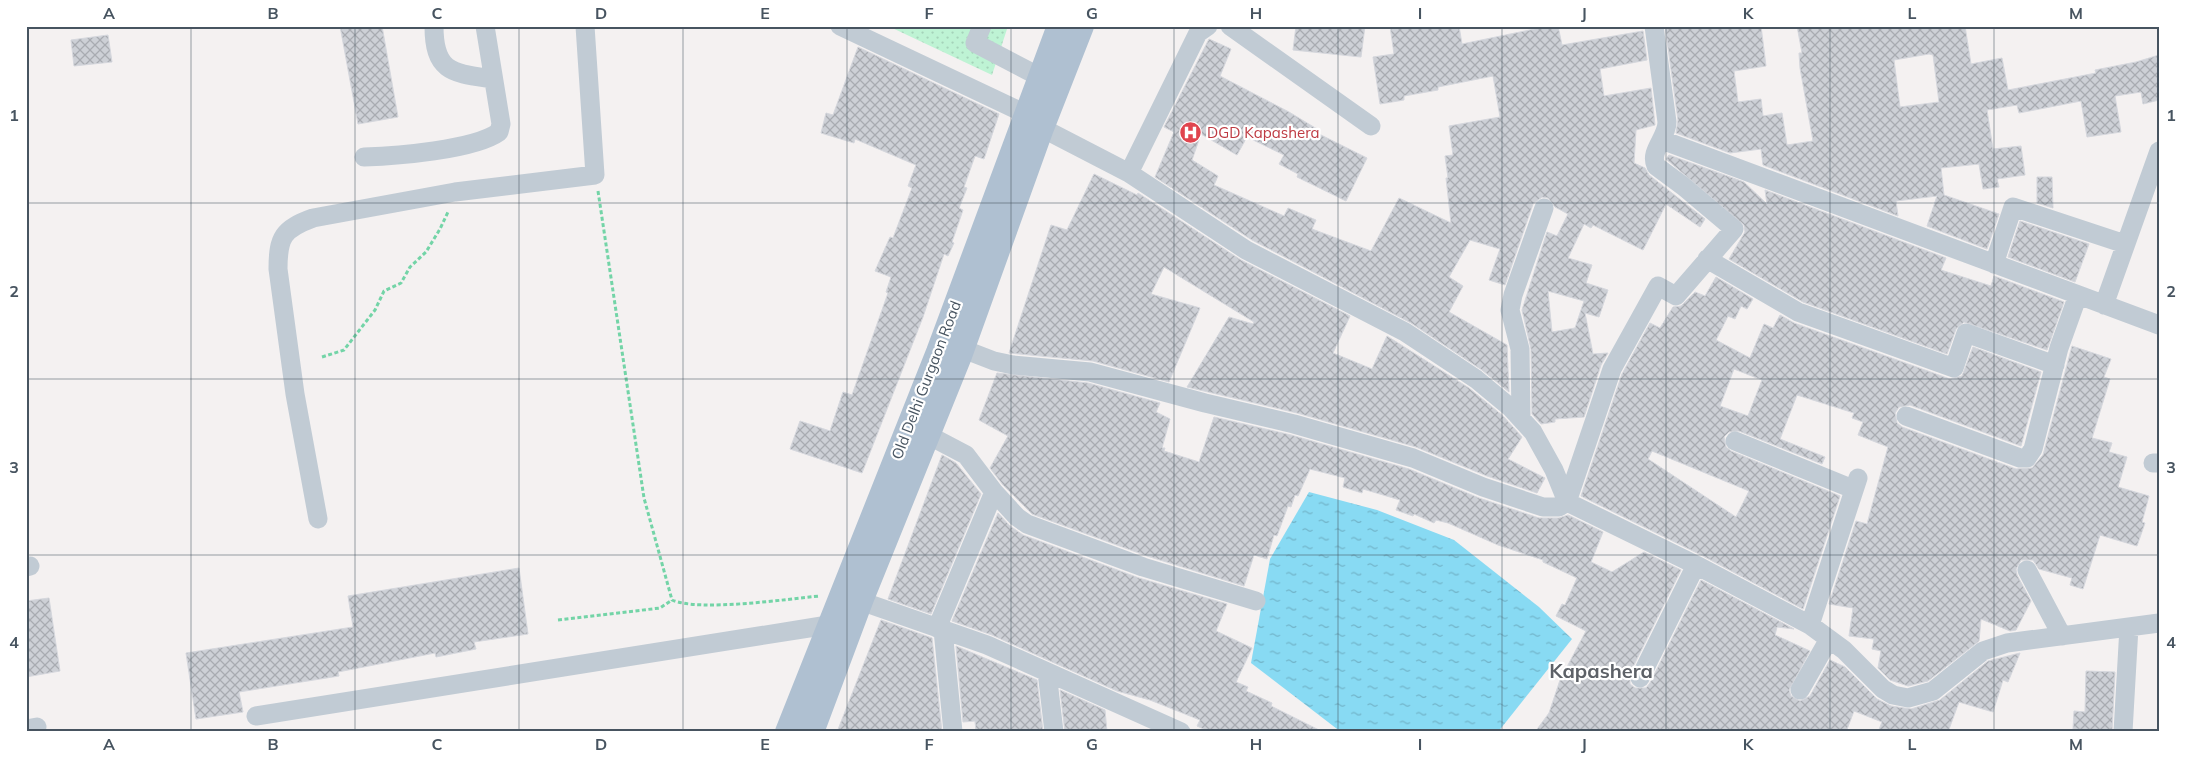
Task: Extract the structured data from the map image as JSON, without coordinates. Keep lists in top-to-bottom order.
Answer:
{
  "streets": {
    "main road": ["Old Delhi Gurgaon Road"]
  },
  "districts": ["Kapashera"],
  "places": {
    "hospital": ["DGD Kapashera"]
  },
  "grid": {
    "columns": [
      "A",
      "B",
      "C",
      "D",
      "E",
      "F",
      "G",
      "H",
      "I",
      "J",
      "K",
      "L",
      "M"
    ],
    "rows": [
      "1",
      "2",
      "3",
      "4"
    ]
  }
}
